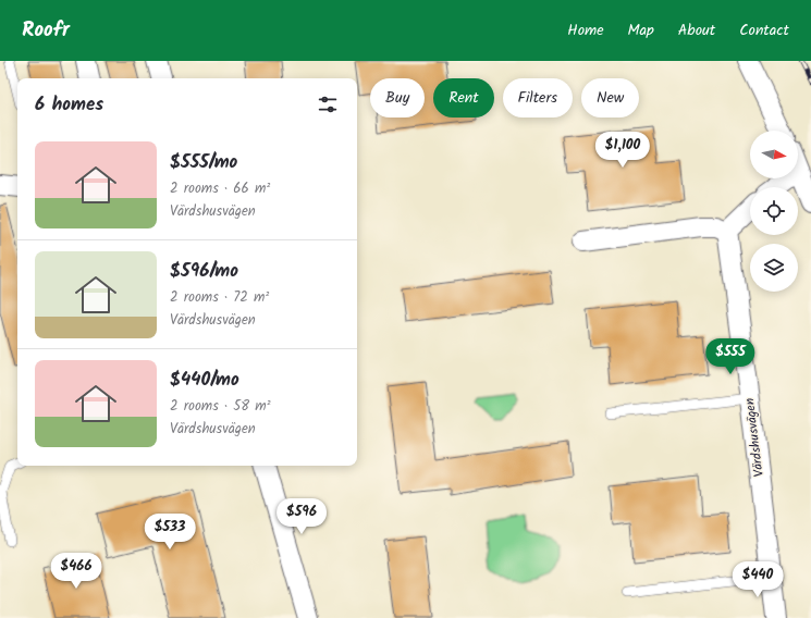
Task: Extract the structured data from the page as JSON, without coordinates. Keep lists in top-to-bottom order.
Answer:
{
  "streets": {
    "street": ["Värdshusvägen"]
  },
  "north": "right",
  "page": {
    "header": "Roofr",
    "nav": [
      "Home",
      "Map",
      "About",
      "Contact"
    ],
    "chip": [
      "Buy",
      "Rent",
      "Filters",
      "New"
    ],
    "heading": "6 homes",
    "list": [
      {
        "name": "$555/mo",
        "note": "2 rooms · 66 m² · Värdshusvägen"
      },
      {
        "name": "$596/mo",
        "note": "2 rooms · 72 m² · Värdshusvägen"
      },
      {
        "name": "$440/mo",
        "note": "2 rooms · 58 m² · Värdshusvägen"
      }
    ],
    "price": [
      "$1,100",
      "$555",
      "$596",
      "$533",
      "$466",
      "$440"
    ]
  }
}
